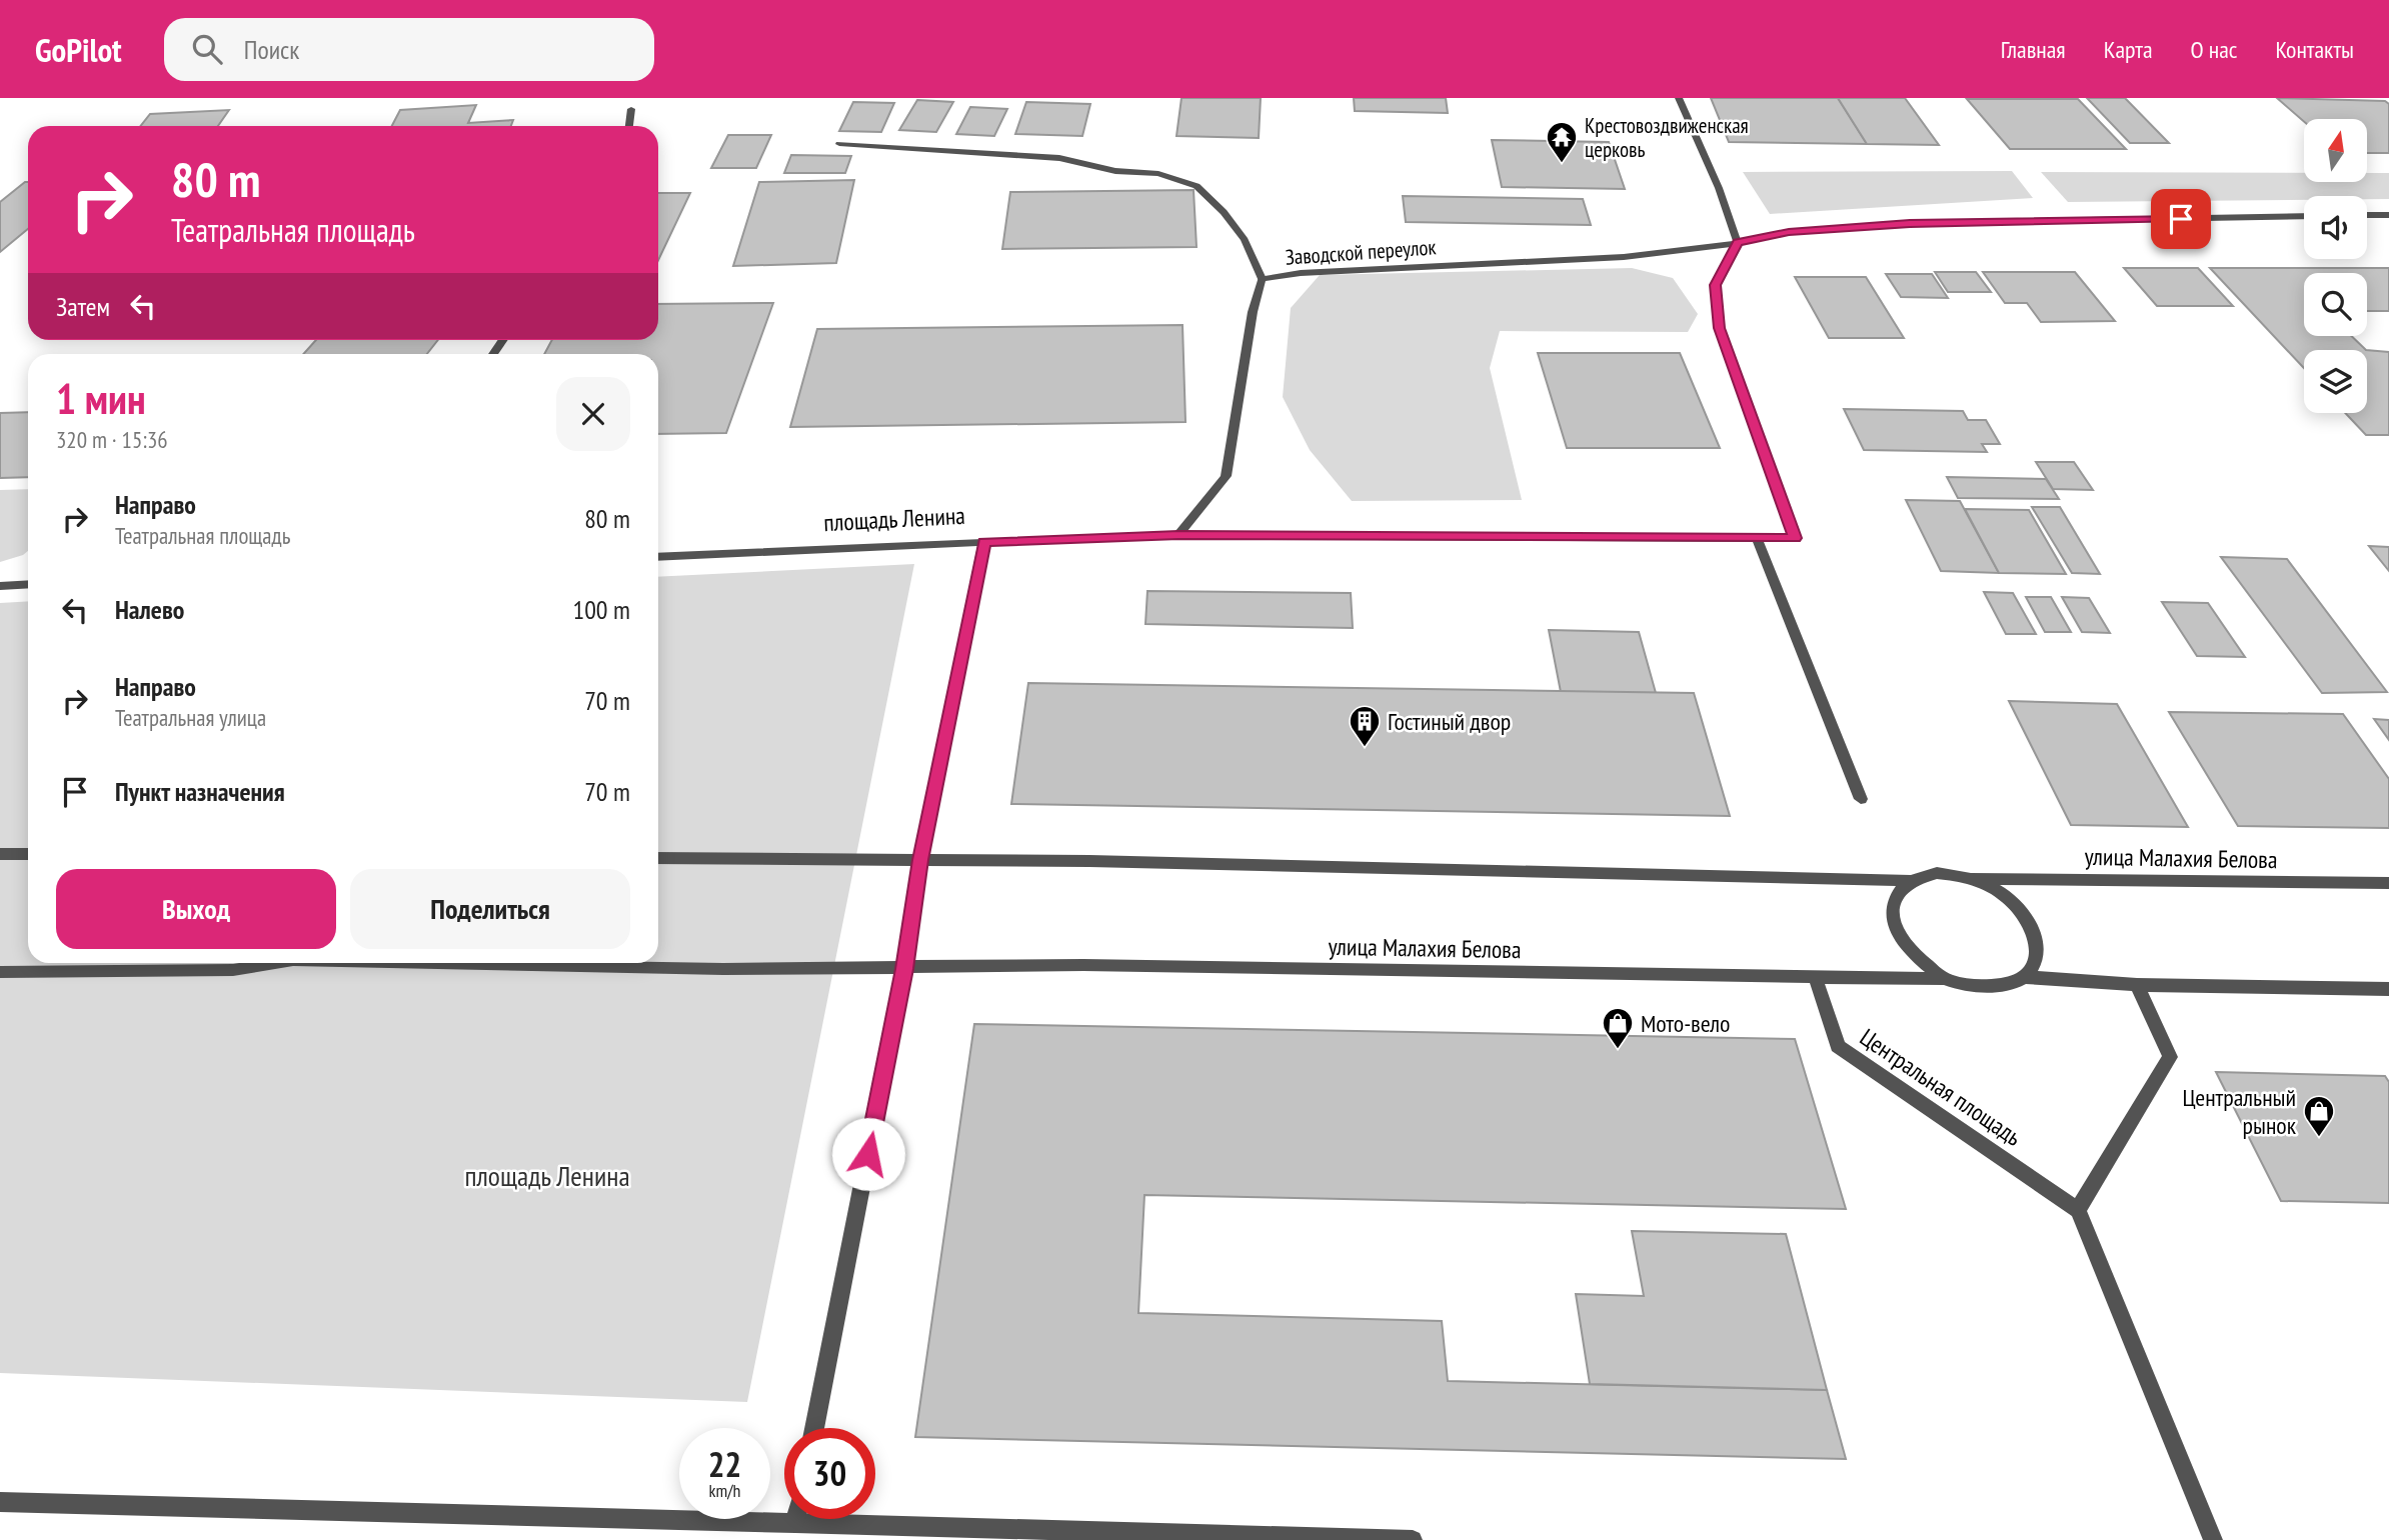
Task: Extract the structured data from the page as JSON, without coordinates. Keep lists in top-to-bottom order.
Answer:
{
  "streets": {
    "street": [
      "Заводской переулок",
      "площадь Ленина",
      "улица Малахия Белова",
      "Центральная площадь"
    ]
  },
  "crossings": [
    ["площадь Ленина", "улица Малахия Белова"],
    ["улица Малахия Белова", "Центральная площадь"]
  ],
  "parks": ["площадь Ленина"],
  "places": {
    "temple": ["Крестовоздвиженская церковь"],
    "building": ["Гостиный двор"],
    "shop": ["Мото-вело", "Центральный рынок"]
  },
  "north": "top",
  "page": {
    "header": "GoPilot",
    "search": "Поиск",
    "nav": [
      "Главная",
      "Карта",
      "О нас",
      "Контакты"
    ],
    "turn": ["80 m", "Театральная площадь"],
    "then": "Затем",
    "heading": ["1 мин", "320 m · 15:36"],
    "list": [
      {
        "name": "Направо",
        "note": "Театральная площадь",
        "value": "80 m"
      },
      {
        "name": "Налево",
        "value": "100 m"
      },
      {
        "name": "Направо",
        "note": "Театральная улица",
        "value": "70 m"
      },
      {
        "name": "Пункт назначения",
        "value": "70 m"
      }
    ],
    "buttons": ["Выход", "Поделиться"],
    "speed": "22 km/h",
    "limit": "30"
  }
}
